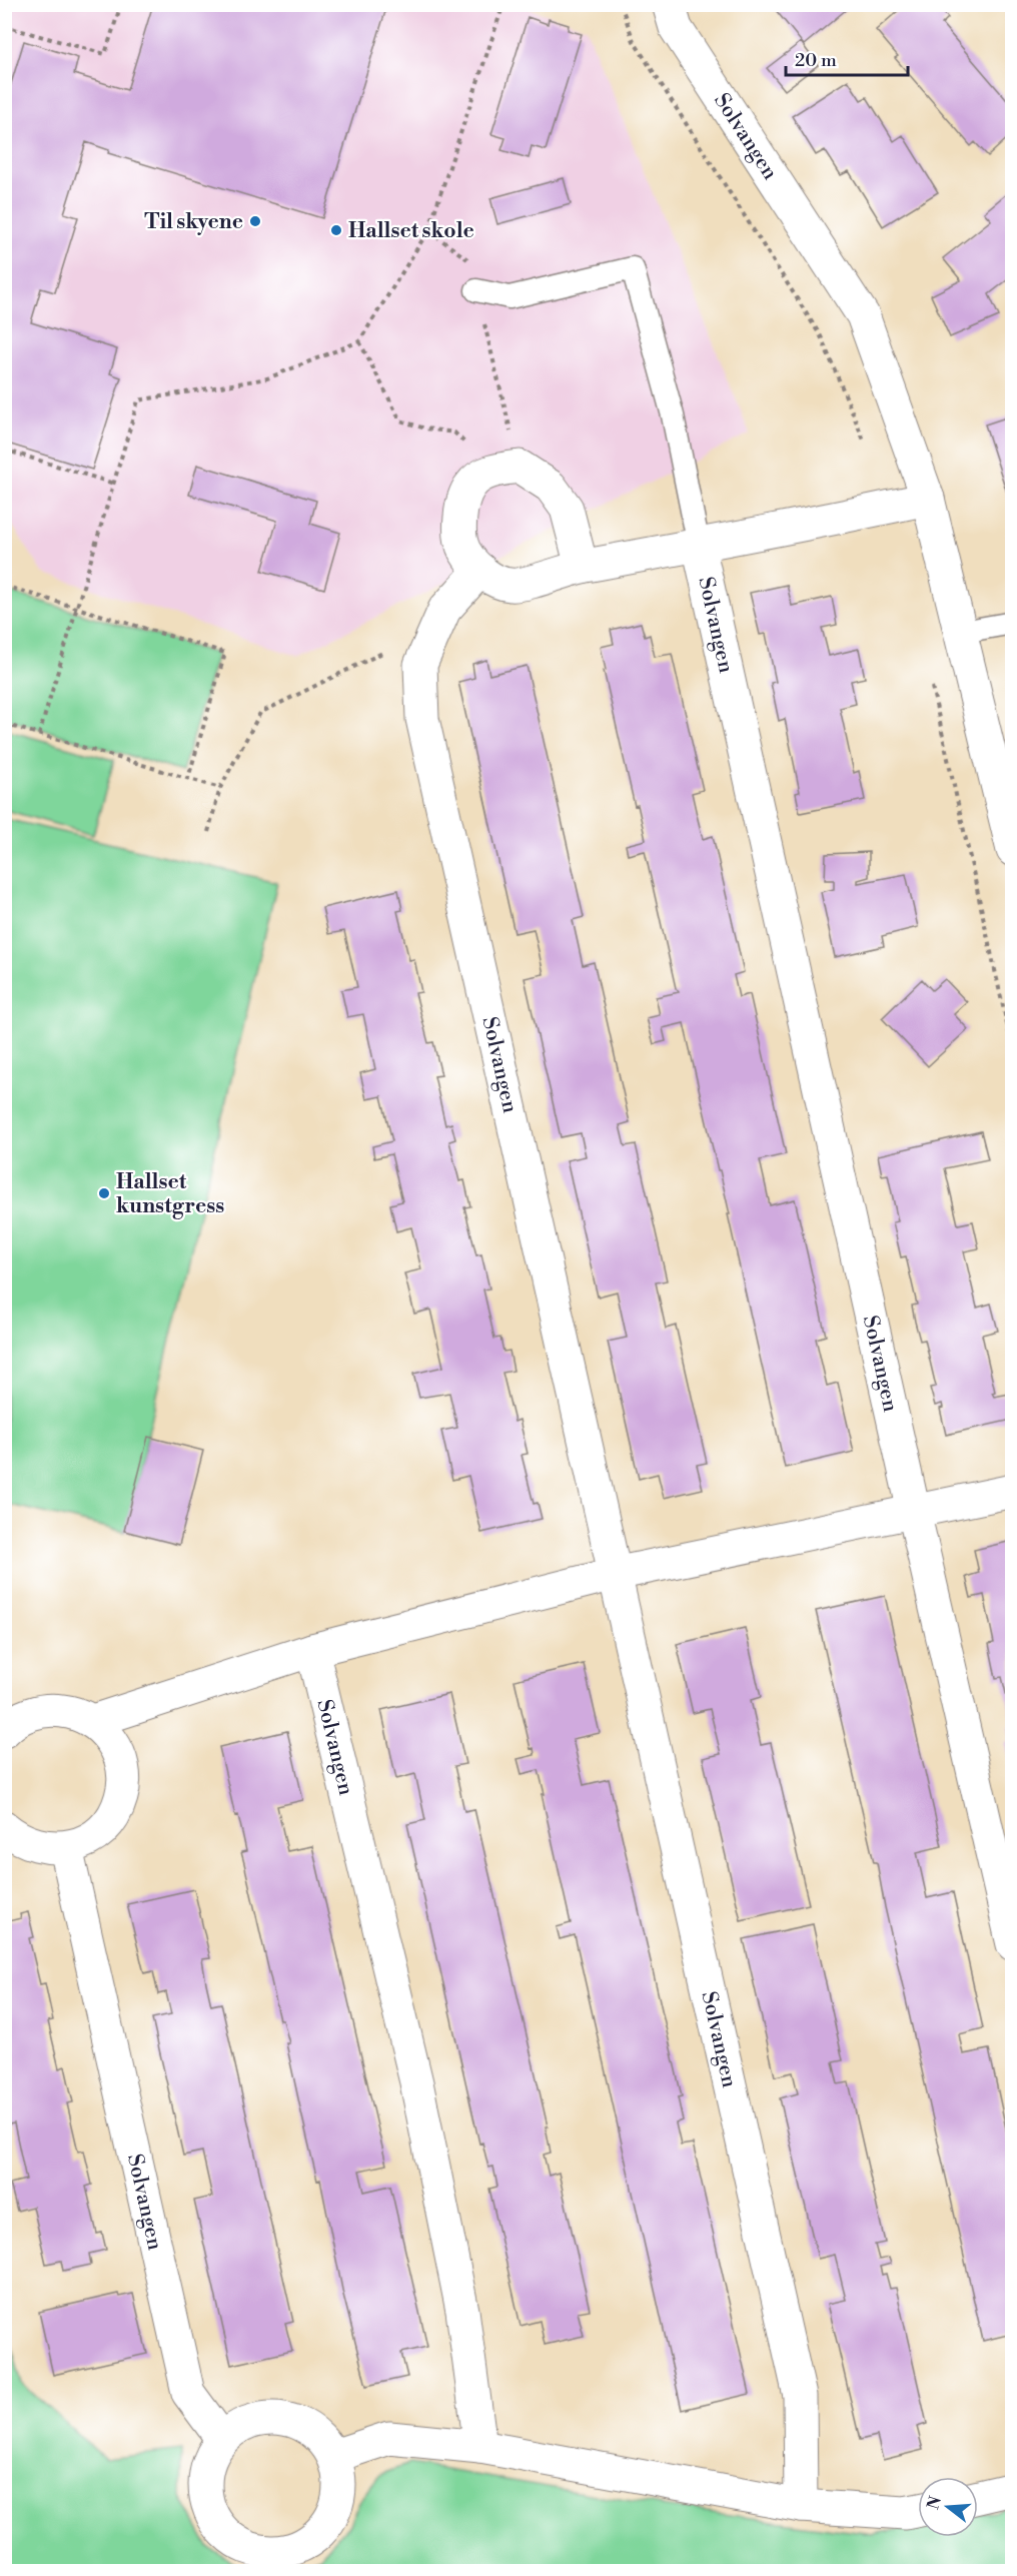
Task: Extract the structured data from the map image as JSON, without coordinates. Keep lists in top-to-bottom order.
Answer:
{
  "streets": {
    "street": ["Solvangen"]
  },
  "places": ["Til skyene", "Hallset skole", "Hallset kunstgress"],
  "scale_bar": "20 m",
  "north": "left"
}
